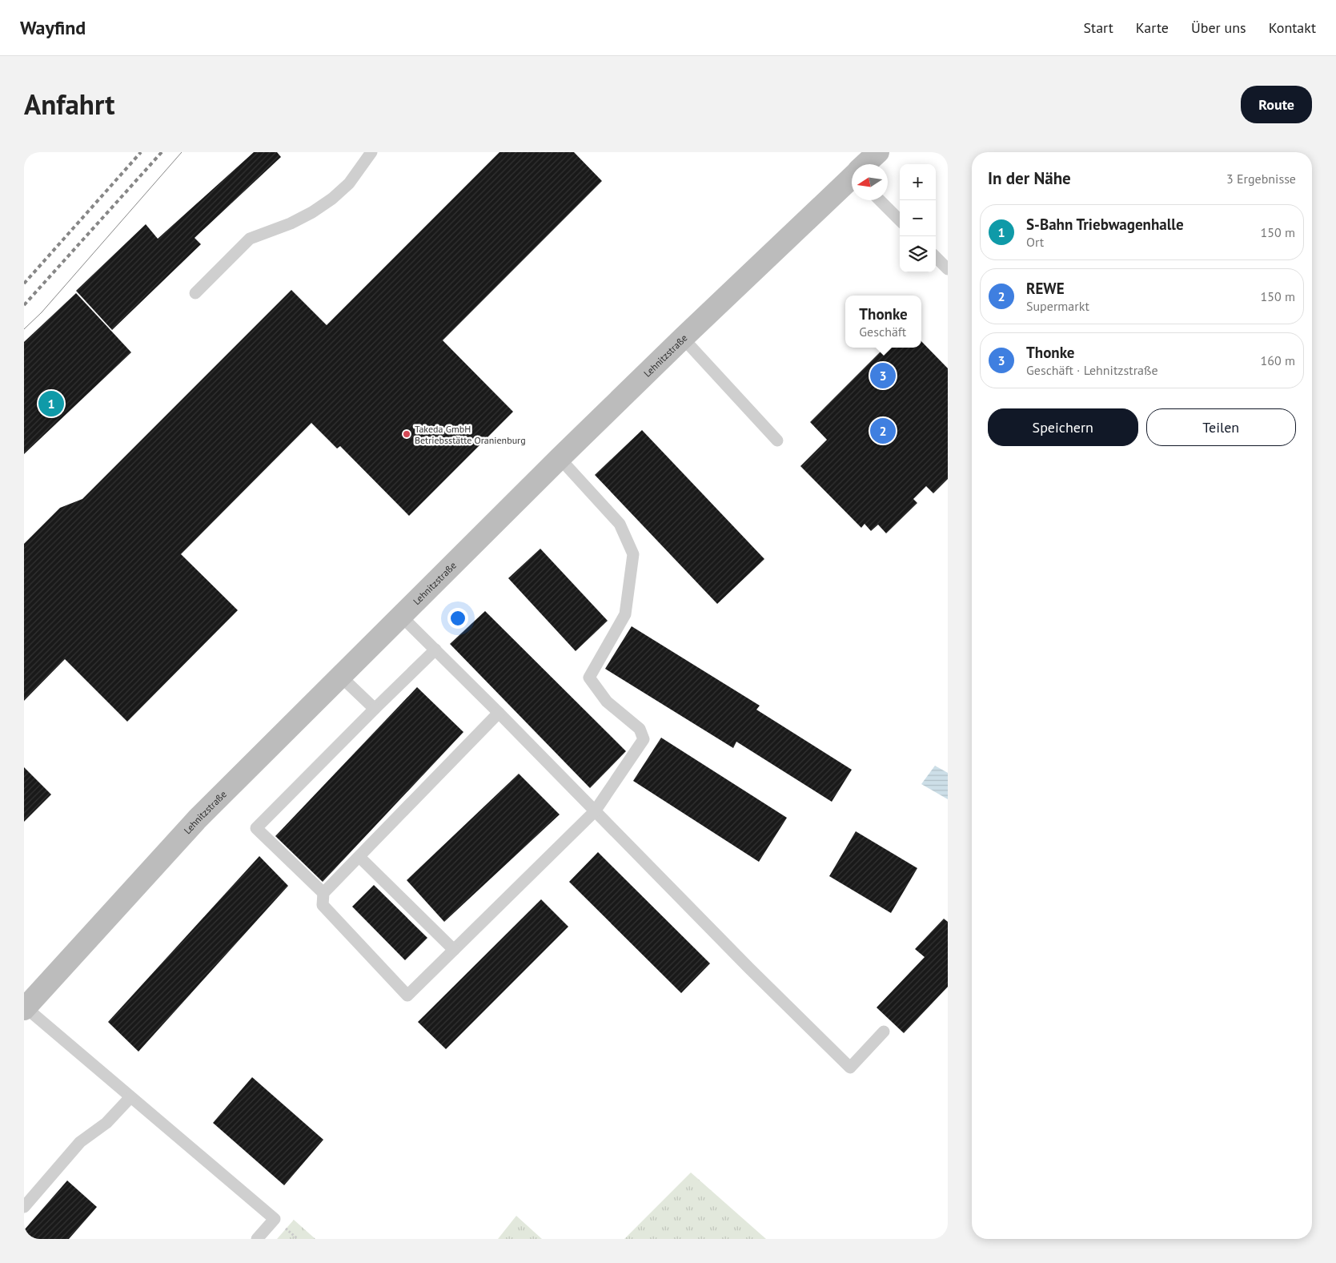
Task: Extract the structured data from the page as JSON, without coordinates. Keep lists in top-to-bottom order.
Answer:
{
  "streets": {
    "main road": ["Lehnitzstraße"]
  },
  "places": ["Takeda GmbH Betriebsstätte Oranienburg"],
  "north": "left",
  "page": {
    "header": "Wayfind",
    "nav": [
      "Start",
      "Karte",
      "Über uns",
      "Kontakt"
    ],
    "title": "Anfahrt",
    "buttons": [
      "Route",
      ["Speichern", "Teilen"]
    ],
    "heading": ["In der Nähe", "3 Ergebnisse"],
    "map_buttons": ["+", "−"],
    "list": [
      {
        "mark": "1",
        "name": "S-Bahn Triebwagenhalle",
        "note": "Ort",
        "value": "150 m"
      },
      {
        "mark": "2",
        "name": "REWE",
        "note": "Supermarkt",
        "value": "150 m"
      },
      {
        "mark": "3",
        "name": "Thonke",
        "note": "Geschäft · Lehnitzstraße",
        "value": "160 m"
      }
    ],
    "popup": ["Thonke", "Geschäft"],
    "pins": ["3", "1", "2"]
  }
}
